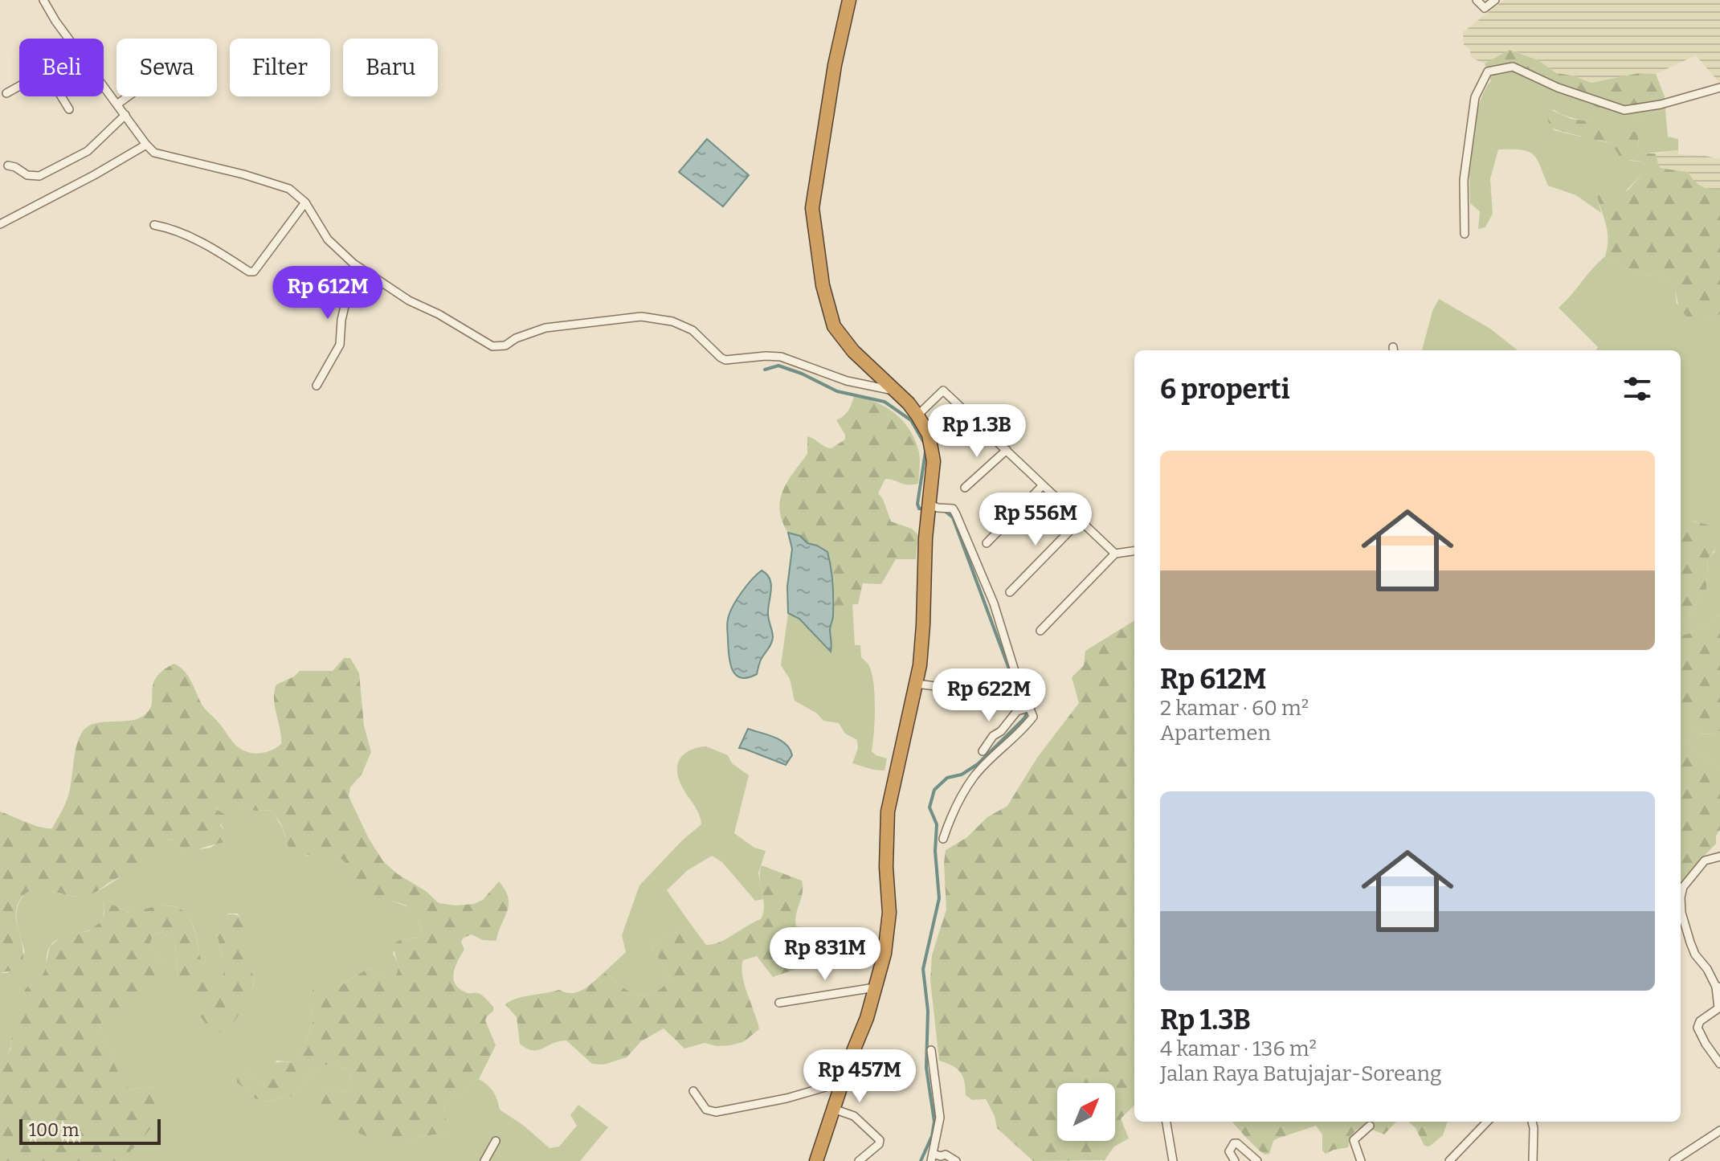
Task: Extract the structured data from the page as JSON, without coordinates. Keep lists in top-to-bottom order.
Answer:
{
  "scale_bar": "100 m",
  "north": "top right",
  "page": {
    "chip": [
      "Beli",
      "Sewa",
      "Filter",
      "Baru"
    ],
    "price": [
      "Rp 612M",
      "Rp 1.3B",
      "Rp 556M",
      "Rp 622M",
      "Rp 831M",
      "Rp 457M"
    ],
    "heading": "6 properti",
    "list": [
      {
        "name": "Rp 612M",
        "note": "2 kamar · 60 m² · Apartemen"
      },
      {
        "name": "Rp 1.3B",
        "note": "4 kamar · 136 m² · Jalan Raya Batujajar-Soreang"
      }
    ],
    "scale": "100 m"
  }
}
